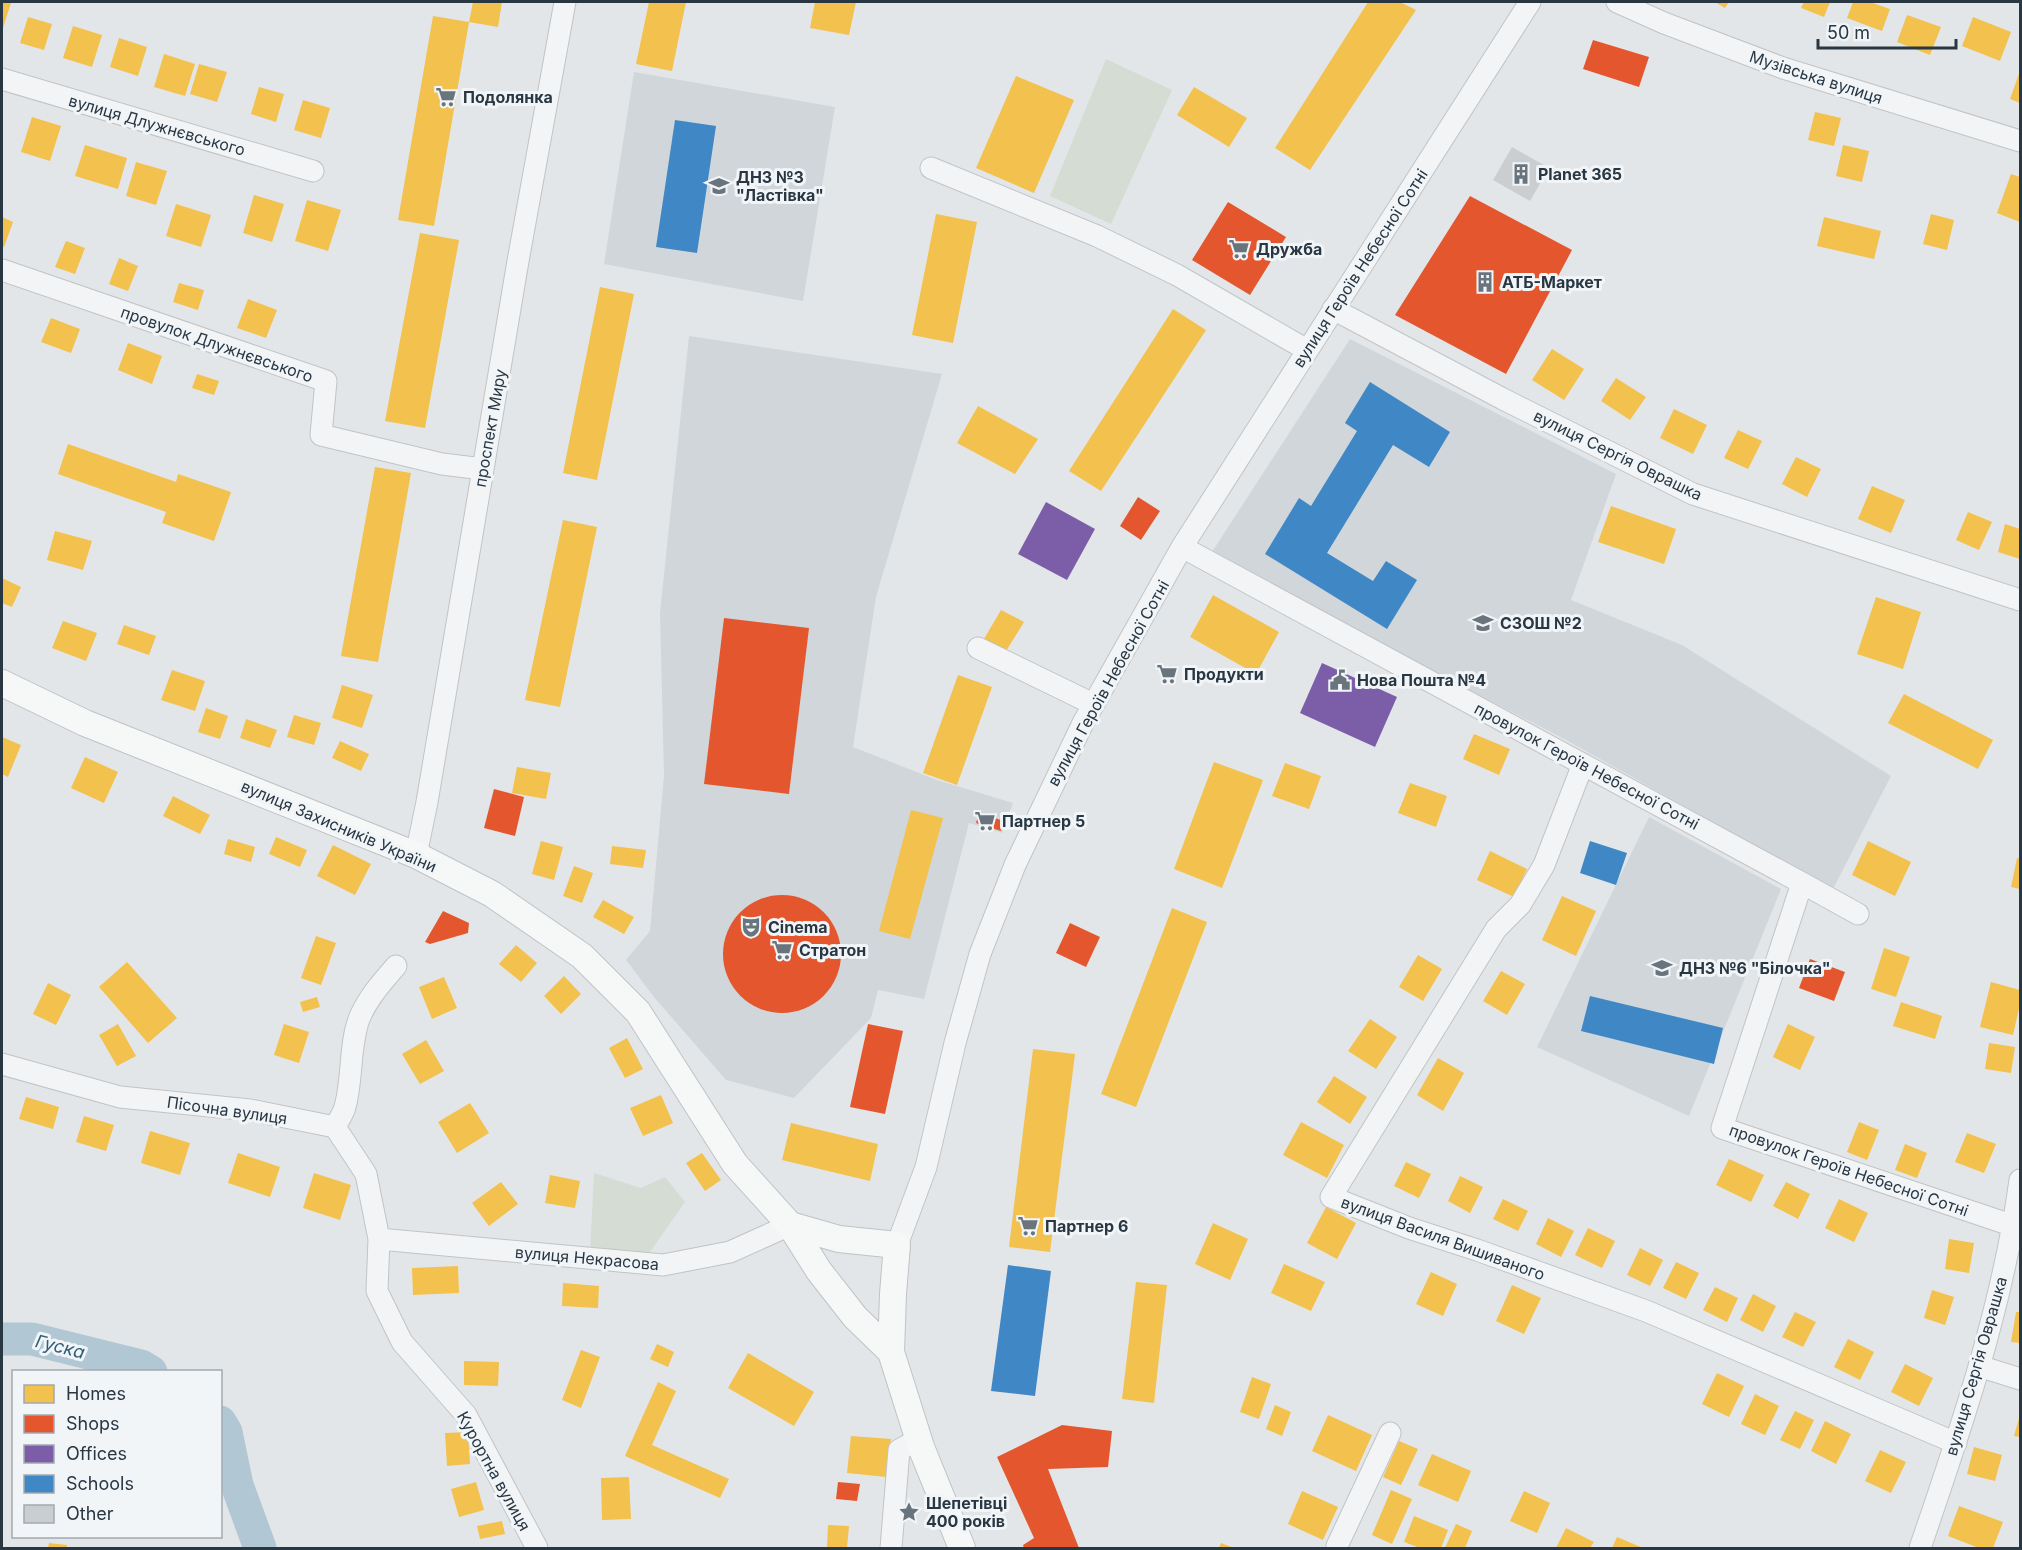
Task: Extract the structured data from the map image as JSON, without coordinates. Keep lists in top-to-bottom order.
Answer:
{
  "streets": {
    "main road": ["вулиця Героїв Небесної Сотні", "вулиця Захисників України"],
    "street": [
      "Музівська вулиця",
      "вулиця Длужнєвського",
      "провулок Длужнєвського",
      "проспект Миру",
      "вулиця Сергія Оврашка",
      "провулок Героїв Небесної Сотні",
      "Пісочна вулиця",
      "вулиця Василя Вишиваного",
      "вулиця Некрасова",
      "Курортна вулиця"
    ]
  },
  "crossings": [
    ["вулиця Героїв Небесної Сотні", "вулиця Сергія Оврашка"],
    ["вулиця Героїв Небесної Сотні", "провулок Героїв Небесної Сотні"],
    ["вулиця Героїв Небесної Сотні", "вулиця Захисників України"],
    ["провулок Длужнєвського", "проспект Миру"],
    ["проспект Миру", "вулиця Захисників України"],
    ["вулиця Сергія Оврашка", "провулок Героїв Небесної Сотні"],
    ["вулиця Сергія Оврашка", "вулиця Василя Вишиваного"],
    ["провулок Героїв Небесної Сотні", "вулиця Василя Вишиваного"],
    ["вулиця Захисників України", "вулиця Некрасова"],
    ["вулиця Некрасова", "Курортна вулиця"]
  ],
  "water": ["Гуска"],
  "places": {
    "supermarket": [
      "Подолянка",
      "Дружба",
      "Продукти",
      "Партнер 5",
      "Стратон",
      "Партнер 6"
    ],
    "building": ["Planet 365", "АТБ-Маркет"],
    "school or university": ["ДНЗ №3 \"Ластівка\"", "СЗОШ №2", "ДНЗ №6 \"Білочка\""],
    "public building": ["Нова Пошта №4"],
    "theatre": ["Cinema"],
    "place": ["Шепетівці 400 років"]
  },
  "legend": [
    "Homes",
    "Shops",
    "Offices",
    "Schools",
    "Other"
  ],
  "scale_bar": "50 m"
}
